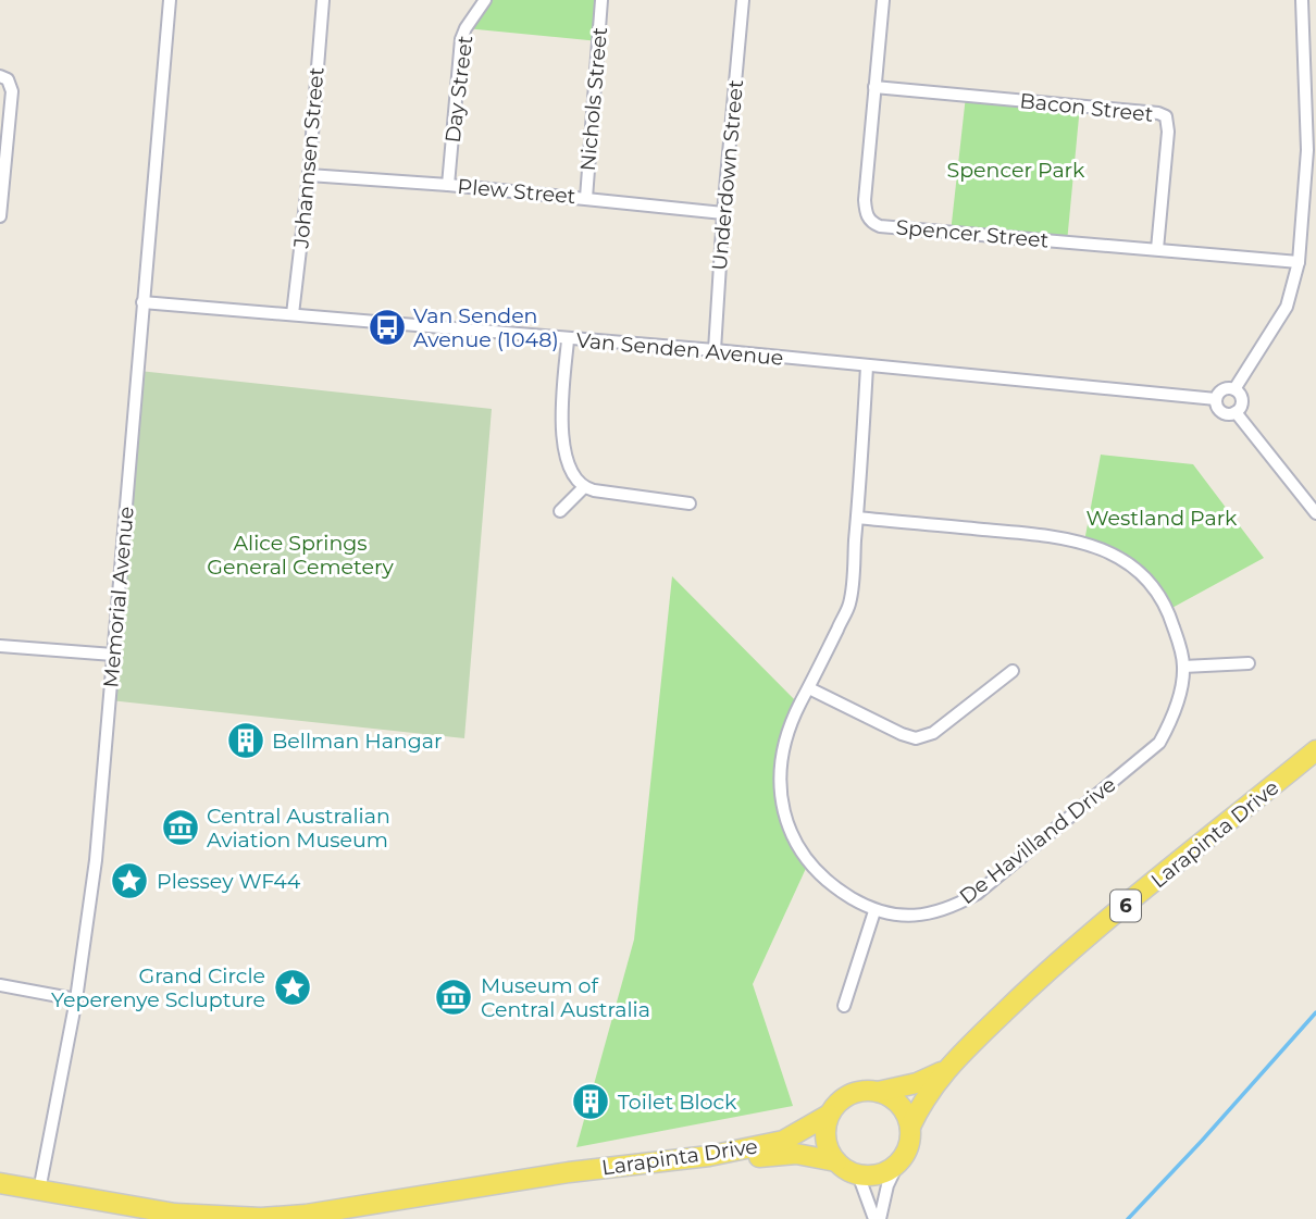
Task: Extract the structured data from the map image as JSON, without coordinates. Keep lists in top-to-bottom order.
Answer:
{
  "streets": {
    "main road": ["Larapinta Drive", "6"],
    "street": [
      "Day Street",
      "Nichols Street",
      "Bacon Street",
      "Johannsen Street",
      "Underdown Street",
      "Plew Street",
      "Spencer Street",
      "Van Senden Avenue",
      "Memorial Avenue",
      "De Havilland Drive"
    ]
  },
  "crossings": [
    ["Day Street", "Plew Street"],
    ["Nichols Street", "Plew Street"],
    ["Bacon Street", "Spencer Street"],
    ["Johannsen Street", "Plew Street"],
    ["Johannsen Street", "Van Senden Avenue"],
    ["Underdown Street", "Plew Street"],
    ["Underdown Street", "Van Senden Avenue"],
    ["Van Senden Avenue", "Memorial Avenue"],
    ["Van Senden Avenue", "De Havilland Drive"],
    ["Memorial Avenue", "Larapinta Drive"],
    ["Larapinta Drive", "6"]
  ],
  "parks": ["Spencer Park", "Westland Park", "Alice Springs General Cemetery"],
  "places": {
    "bus stop": ["Van Senden Avenue (1048)"],
    "building": ["Bellman Hangar", "Toilet Block"],
    "museum": ["Central Australian Aviation Museum", "Museum of Central Australia"],
    "place": ["Plessey WF44", "Grand Circle Yeperenye Sclupture"]
  }
}
